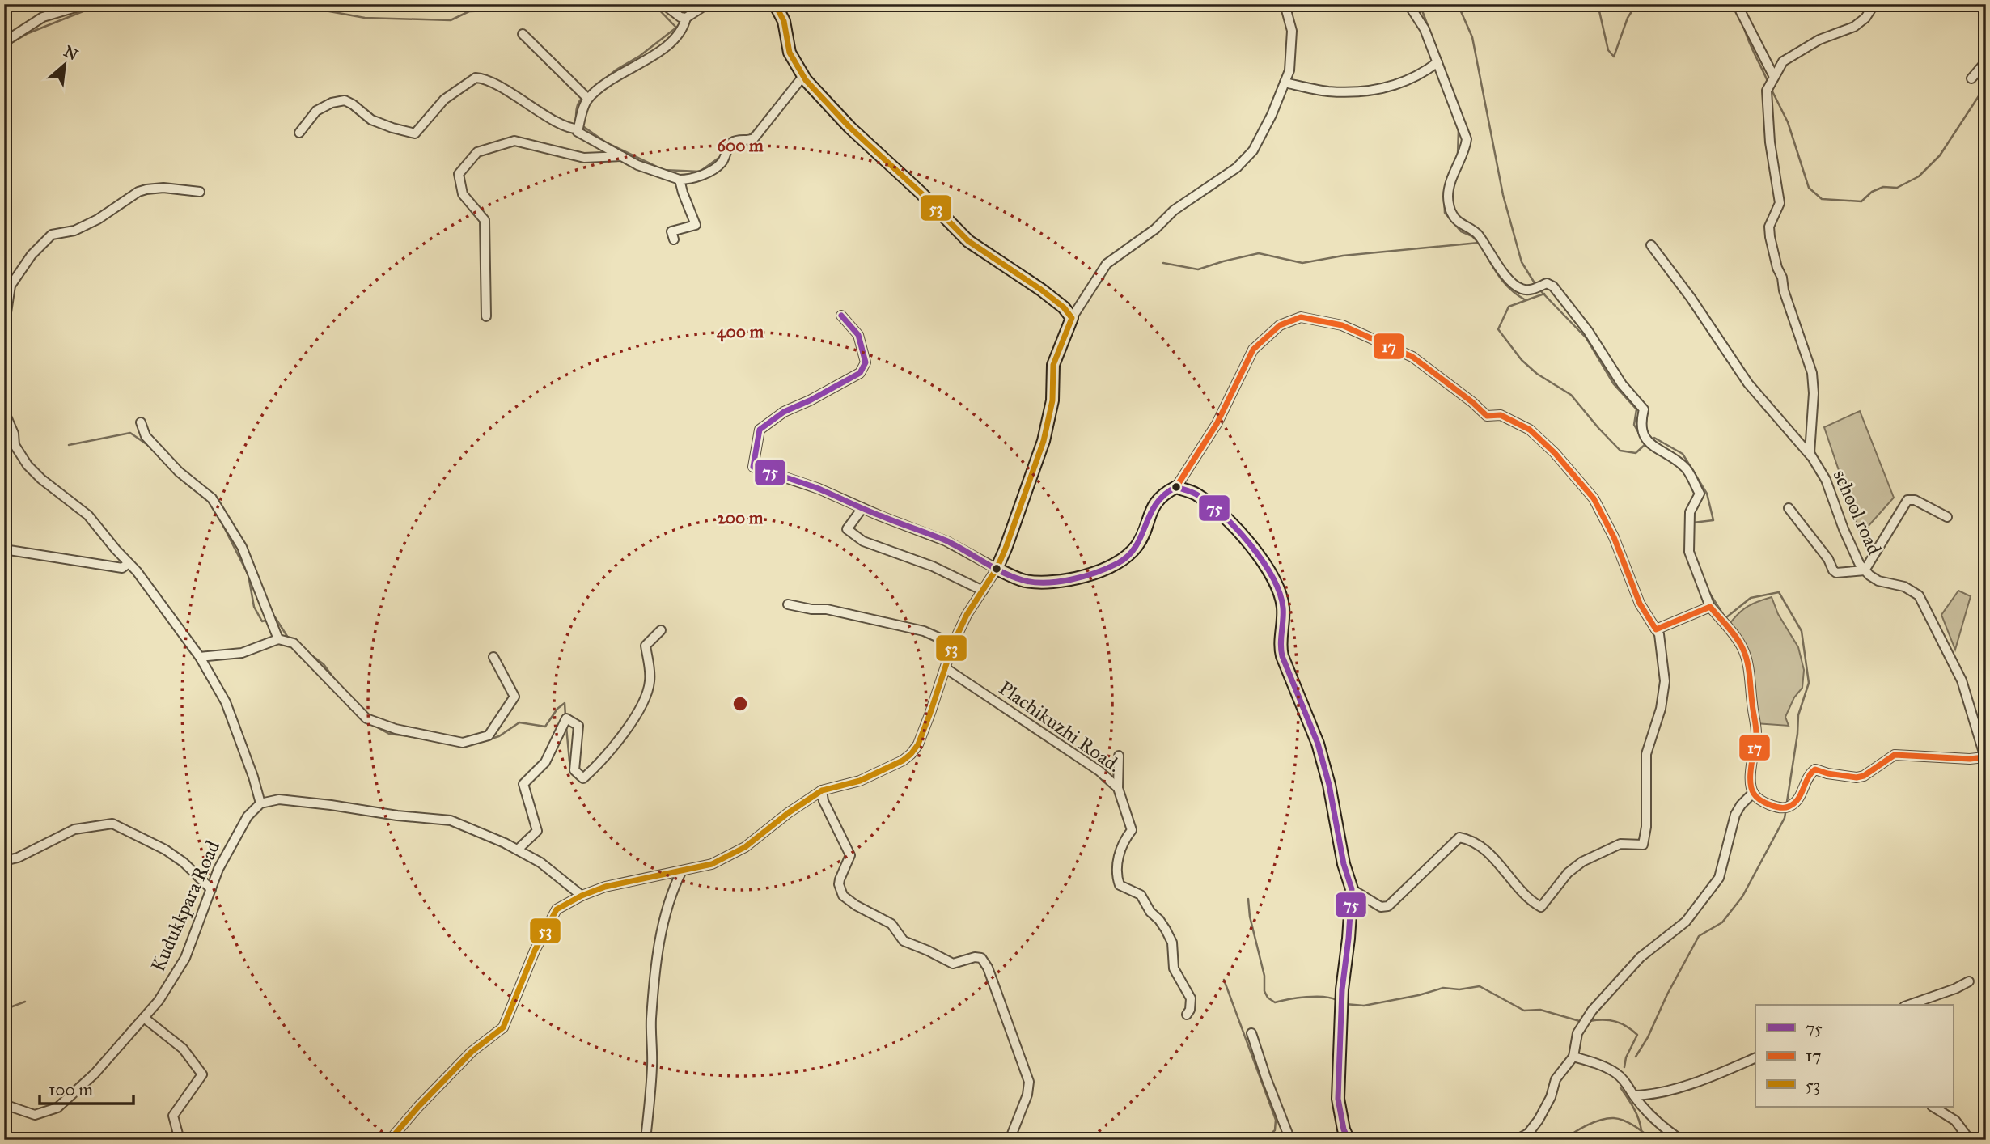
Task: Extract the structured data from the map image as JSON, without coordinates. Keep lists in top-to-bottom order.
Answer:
{
  "streets": {
    "street": ["school road", "Plachikuzhi Road.", "Kudukkpara Road"]
  },
  "lines": ["transit line 53", "transit line 75", "transit line 17"],
  "legend": ["75", "17", "53"],
  "scale_bar": "100 m",
  "north": "top right",
  "rings": ["600 m", "400 m", "200 m"]
}
